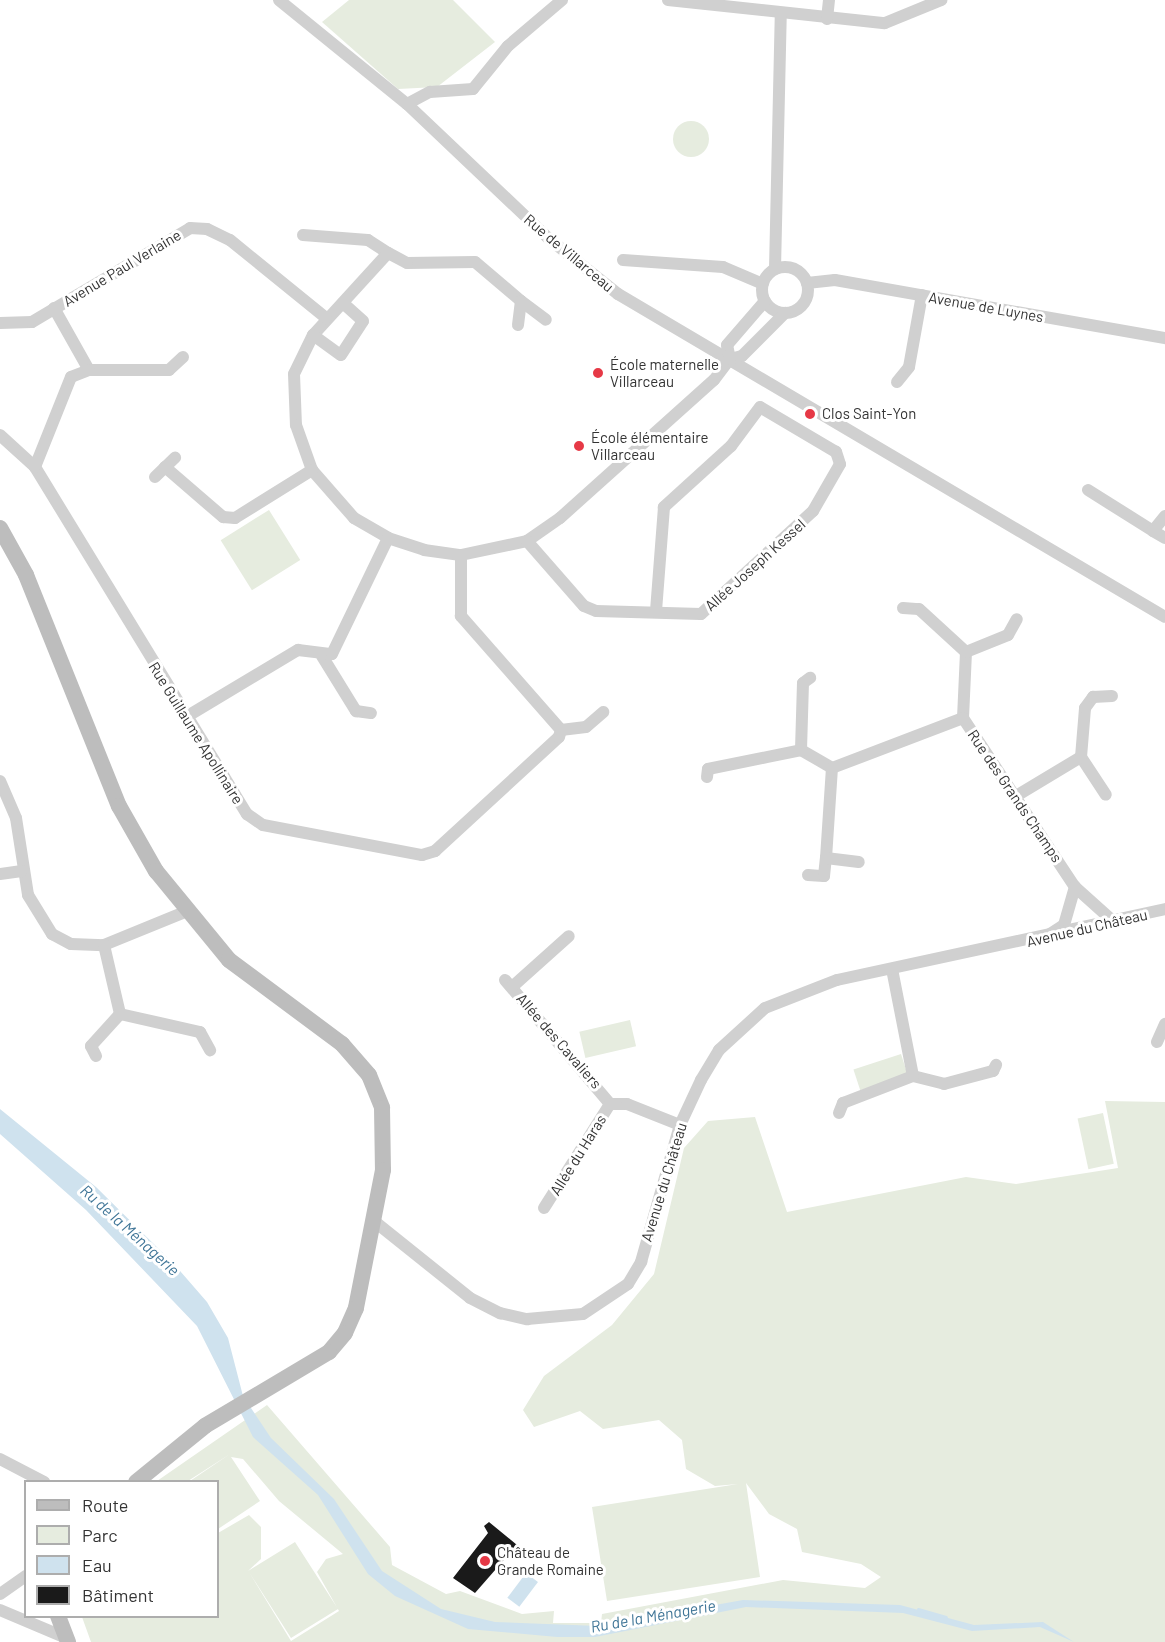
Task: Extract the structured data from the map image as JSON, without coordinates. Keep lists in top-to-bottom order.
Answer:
{
  "streets": {
    "street": [
      "Rue de Villarceau",
      "Avenue Paul Verlaine",
      "Avenue de Luynes",
      "Allée Joseph Kessel",
      "Rue Guillaume Apollinaire",
      "Rue des Grands Champs",
      "Avenue du Château",
      "Allée des Cavaliers",
      "Allée du Haras"
    ]
  },
  "crossings": [
    ["Rue des Grands Champs", "Avenue du Château"],
    ["Avenue du Château", "Allée du Haras"],
    ["Allée des Cavaliers", "Allée du Haras"]
  ],
  "water": ["Ru de la Ménagerie"],
  "places": [
    "École maternelle Villarceau",
    "Clos Saint-Yon",
    "École élémentaire Villarceau",
    "Château de Grande Romaine"
  ],
  "legend": [
    "Route",
    "Parc",
    "Eau",
    "Bâtiment"
  ]
}
